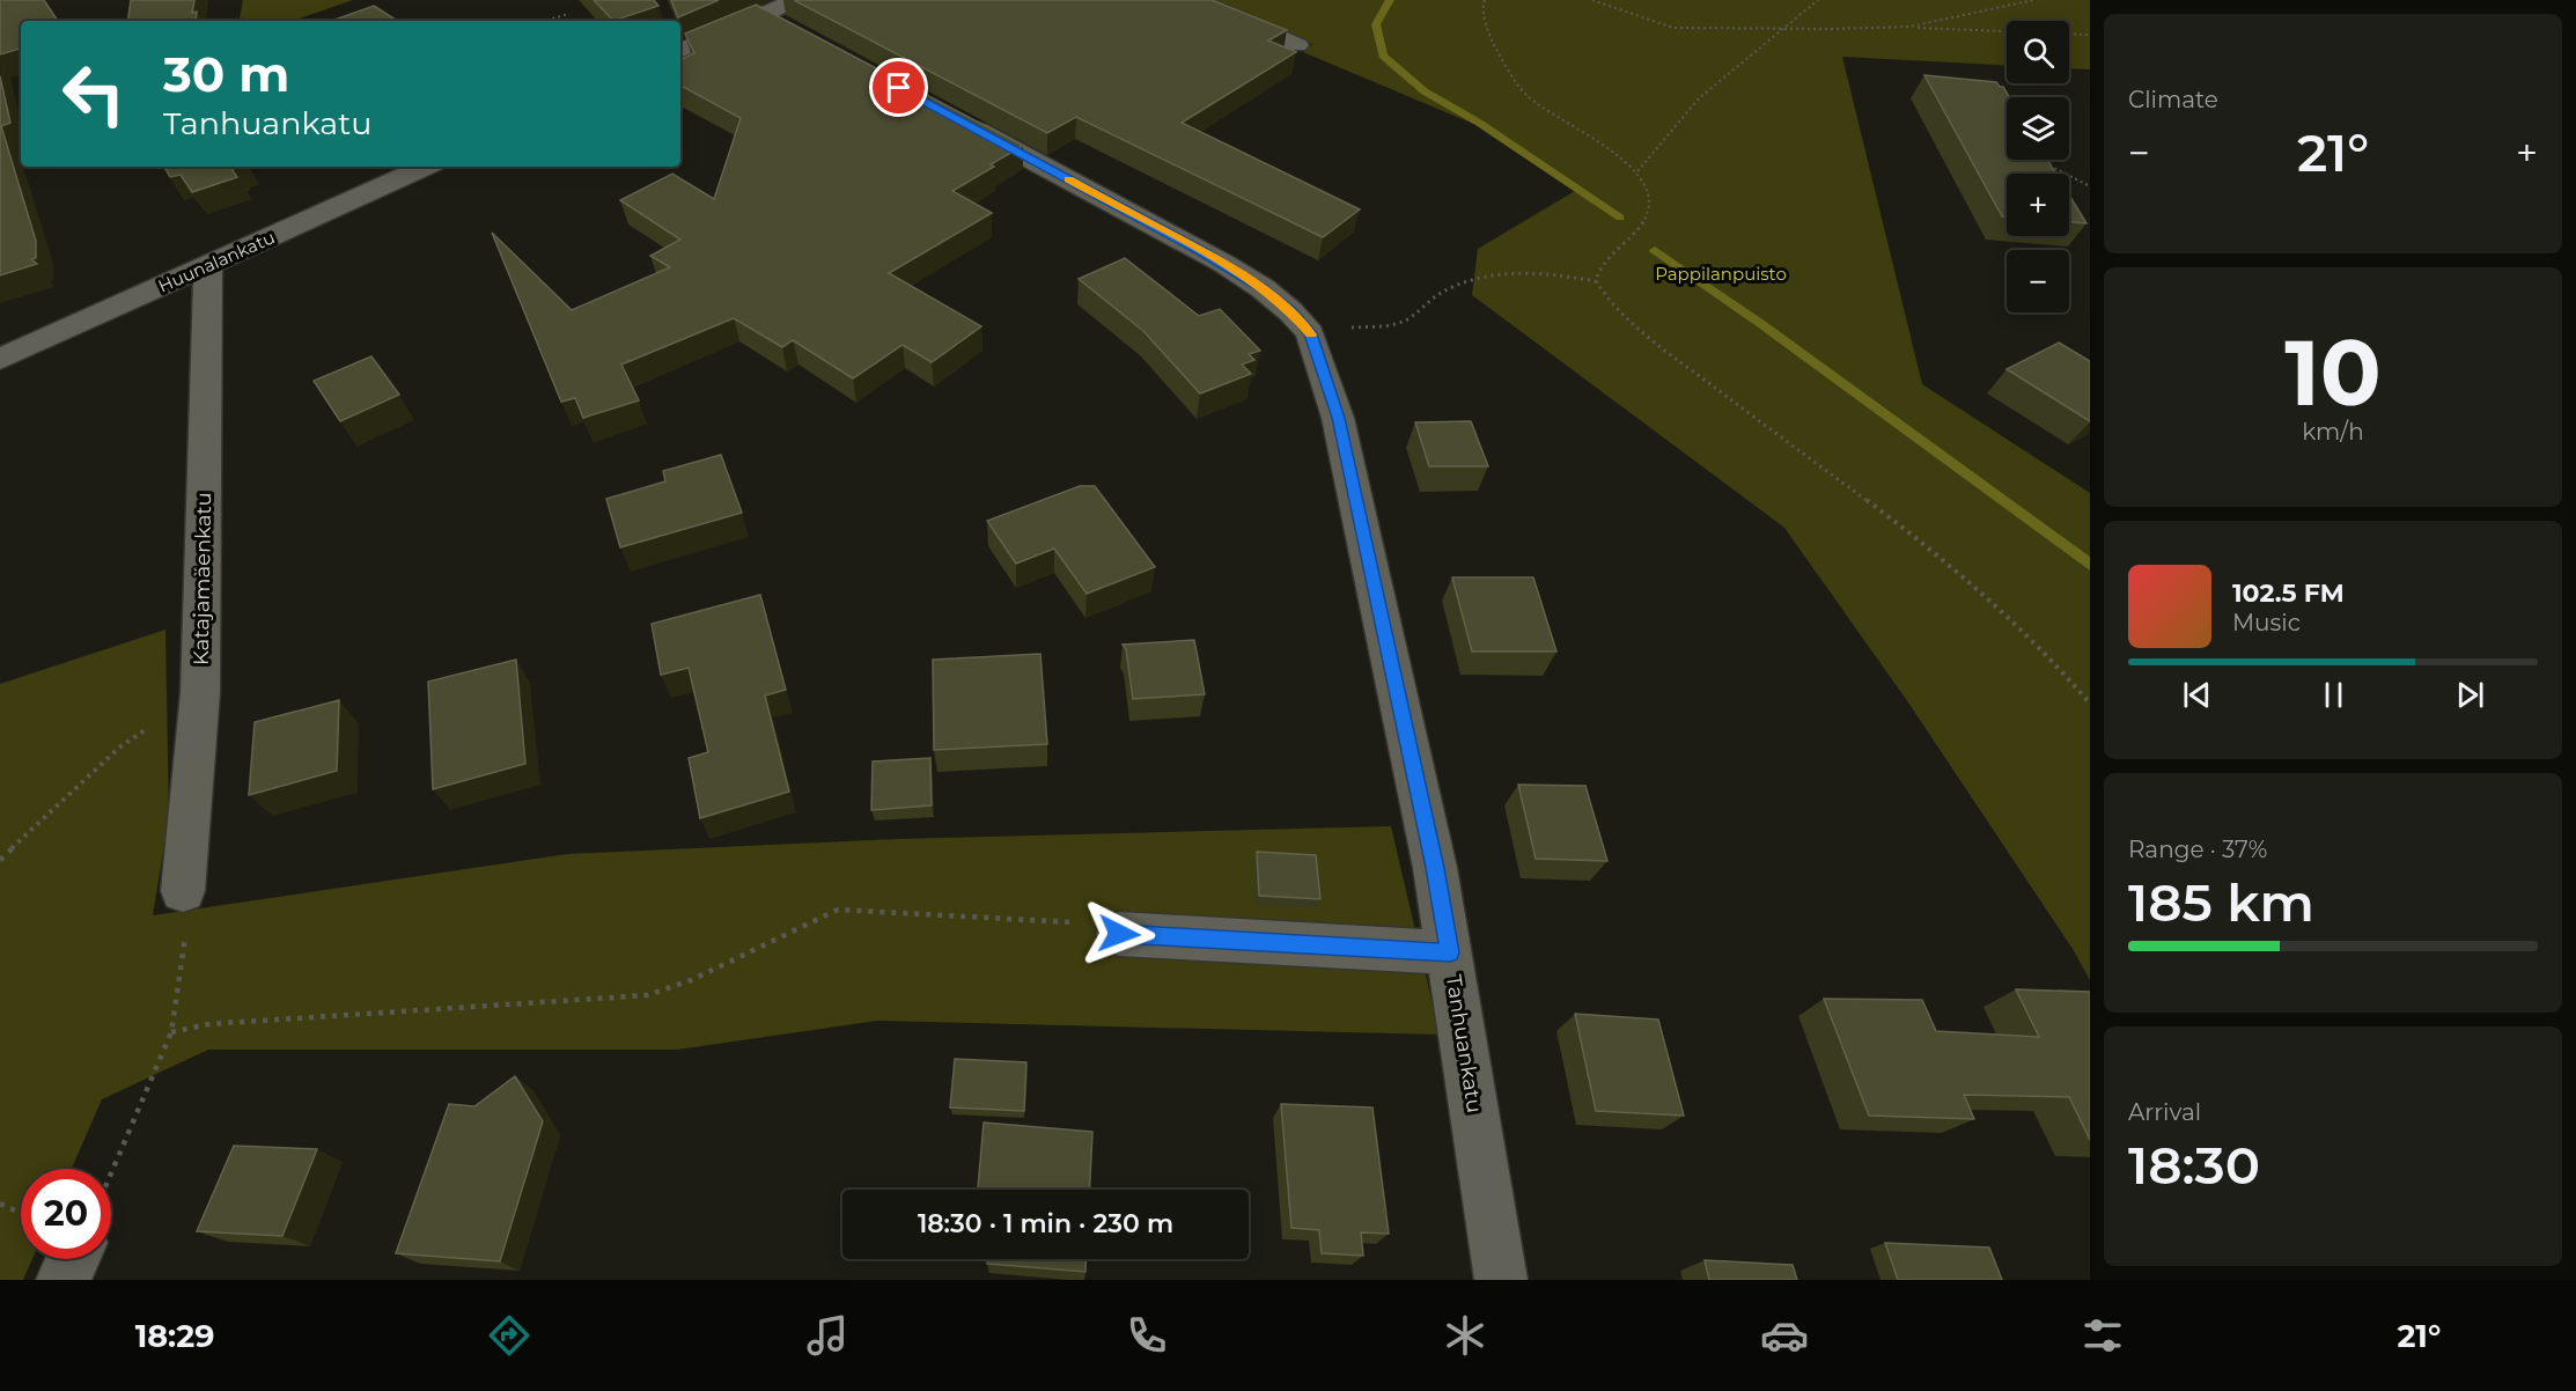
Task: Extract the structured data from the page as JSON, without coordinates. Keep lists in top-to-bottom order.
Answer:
{
  "streets": {
    "street": ["Huunalankatu", "Katajamäenkatu", "Tanhuankatu"]
  },
  "crossings": [
    ["Huunalankatu", "Katajamäenkatu"]
  ],
  "parks": ["Pappilanpuisto"],
  "page": {
    "tile": [
      "Climate",
      ["10", "km/h"],
      ["Range · 37%", "185 km"],
      ["Arrival", "18:30"]
    ],
    "map_buttons": ["+", "−"],
    "turn": ["30 m", "Tanhuankatu"],
    "heat": ["−", "21°", "+"],
    "song": ["102.5 FM", "Music"],
    "limit": "20",
    "trip": "18:30 · 1 min · 230 m",
    "tabs": ["18:29", "21°"]
  }
}
